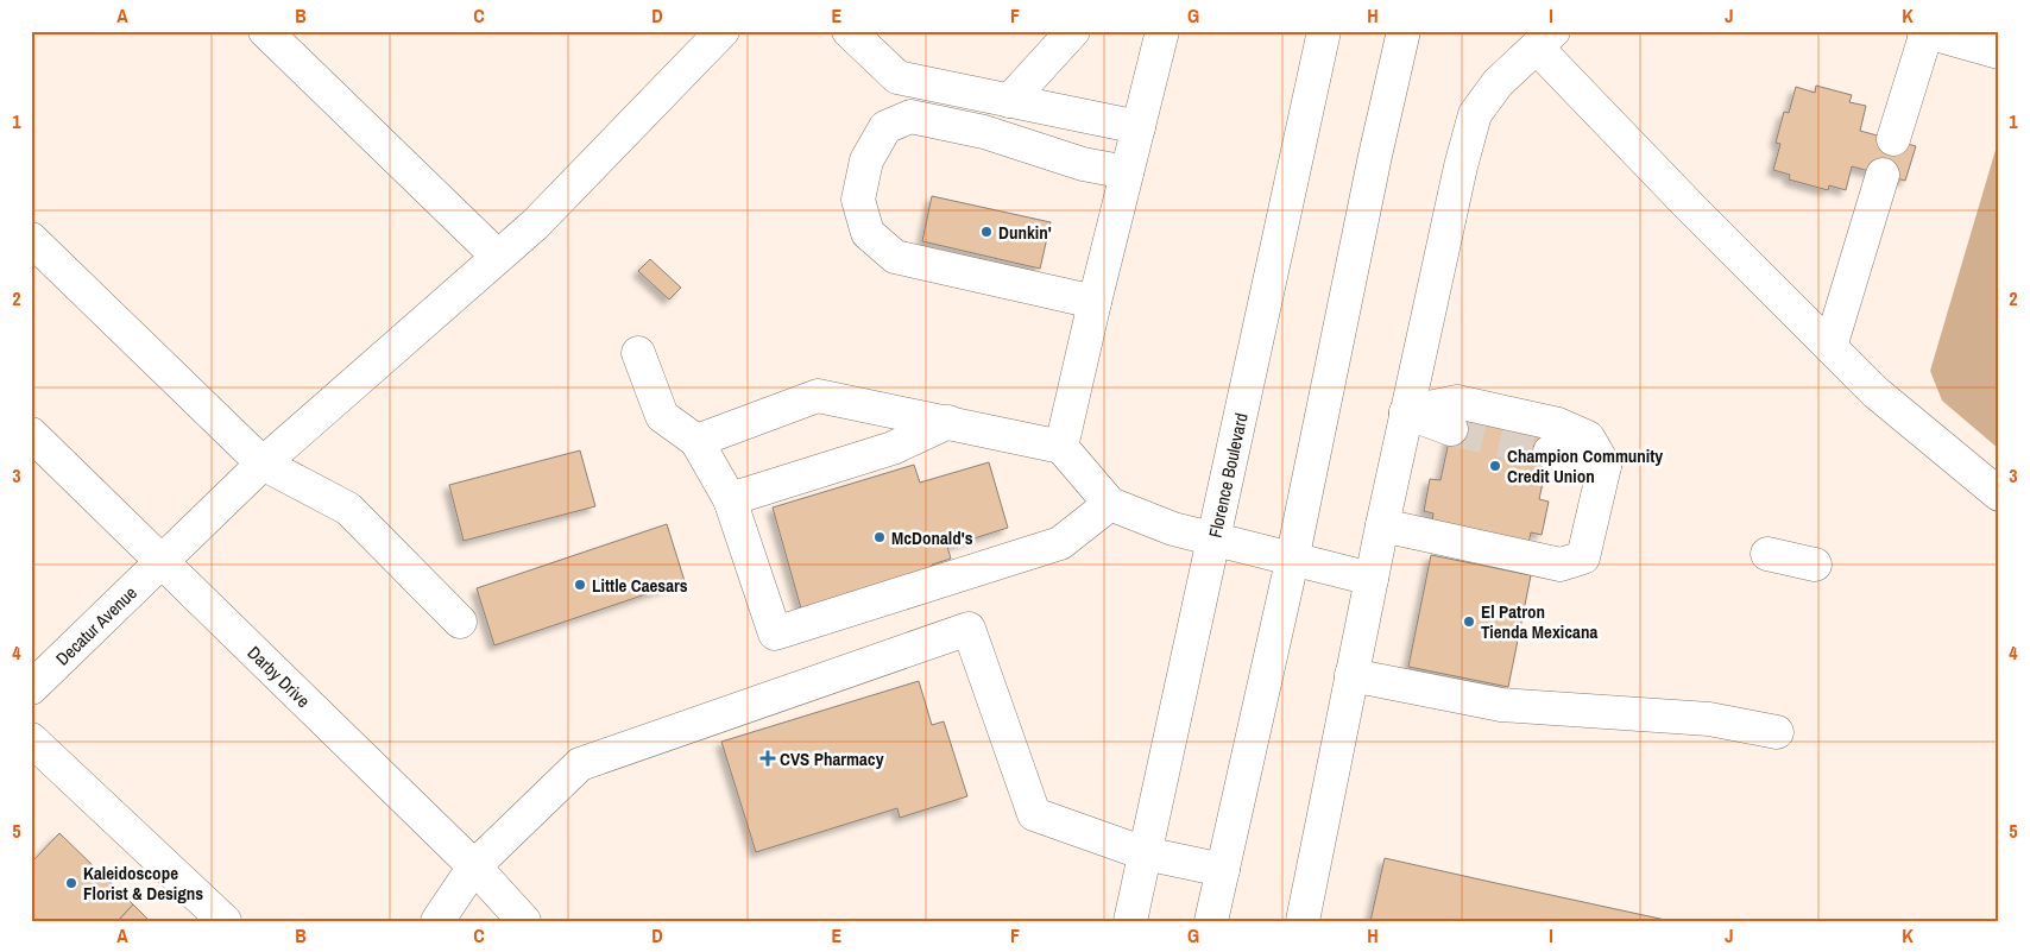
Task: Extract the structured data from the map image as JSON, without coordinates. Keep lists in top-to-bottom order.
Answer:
{
  "streets": {
    "main road": ["Florence Boulevard", "Decatur Avenue", "Darby Drive"]
  },
  "crossings": [
    ["Decatur Avenue", "Darby Drive"]
  ],
  "places": {
    "other": [
      "Dunkin'",
      "Champion Community Credit Union",
      "McDonald's",
      "Little Caesars",
      "El Patron Tienda Mexicana",
      "Kaleidoscope Florist & Designs"
    ],
    "health": ["CVS Pharmacy"]
  },
  "grid": {
    "columns": [
      "A",
      "B",
      "C",
      "D",
      "E",
      "F",
      "G",
      "H",
      "I",
      "J",
      "K"
    ],
    "rows": [
      "1",
      "2",
      "3",
      "4",
      "5"
    ]
  }
}
